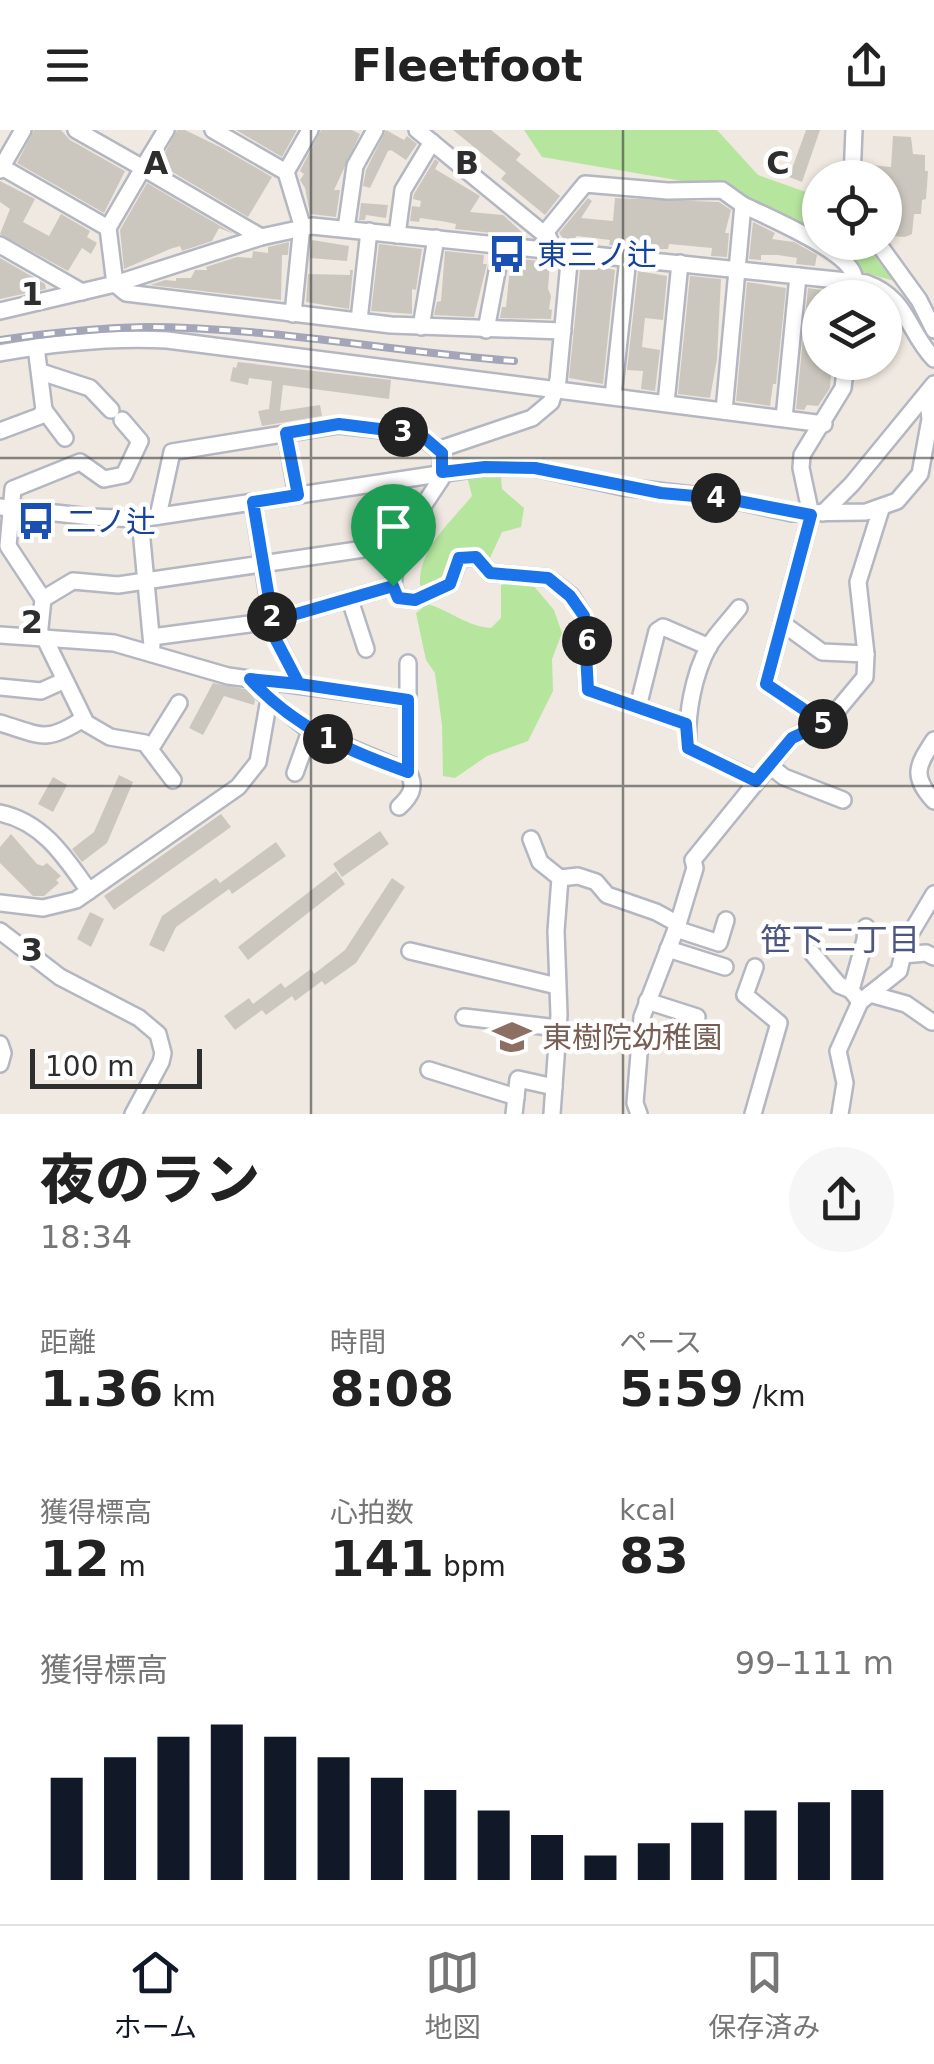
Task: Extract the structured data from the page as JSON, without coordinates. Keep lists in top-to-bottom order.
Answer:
{
  "districts": ["笹下二丁目"],
  "places": {
    "bus stop": ["東三ノ辻", "二ノ辻"],
    "school or university": ["東樹院幼稚園"]
  },
  "scale_bar": "100 m",
  "page": {
    "header": "Fleetfoot",
    "pins": [
      "3",
      "4",
      "2",
      "6",
      "5",
      "1"
    ],
    "scale": "100 m",
    "heading": ["夜のラン", "18:34"],
    "stats": [
      ["距離", "1.36 km"],
      ["時間", "8:08"],
      ["ペース", "5:59 /km"],
      ["獲得標高", "12 m"],
      ["心拍数", "141 bpm"],
      ["kcal", "83"]
    ],
    "chart": ["獲得標高", "99–111 m"],
    "tabs": ["ホーム", "地図", "保存済み"]
  },
  "grid": {
    "columns": ["A", "B", "C"],
    "rows": ["1", "2", "3"]
  }
}
